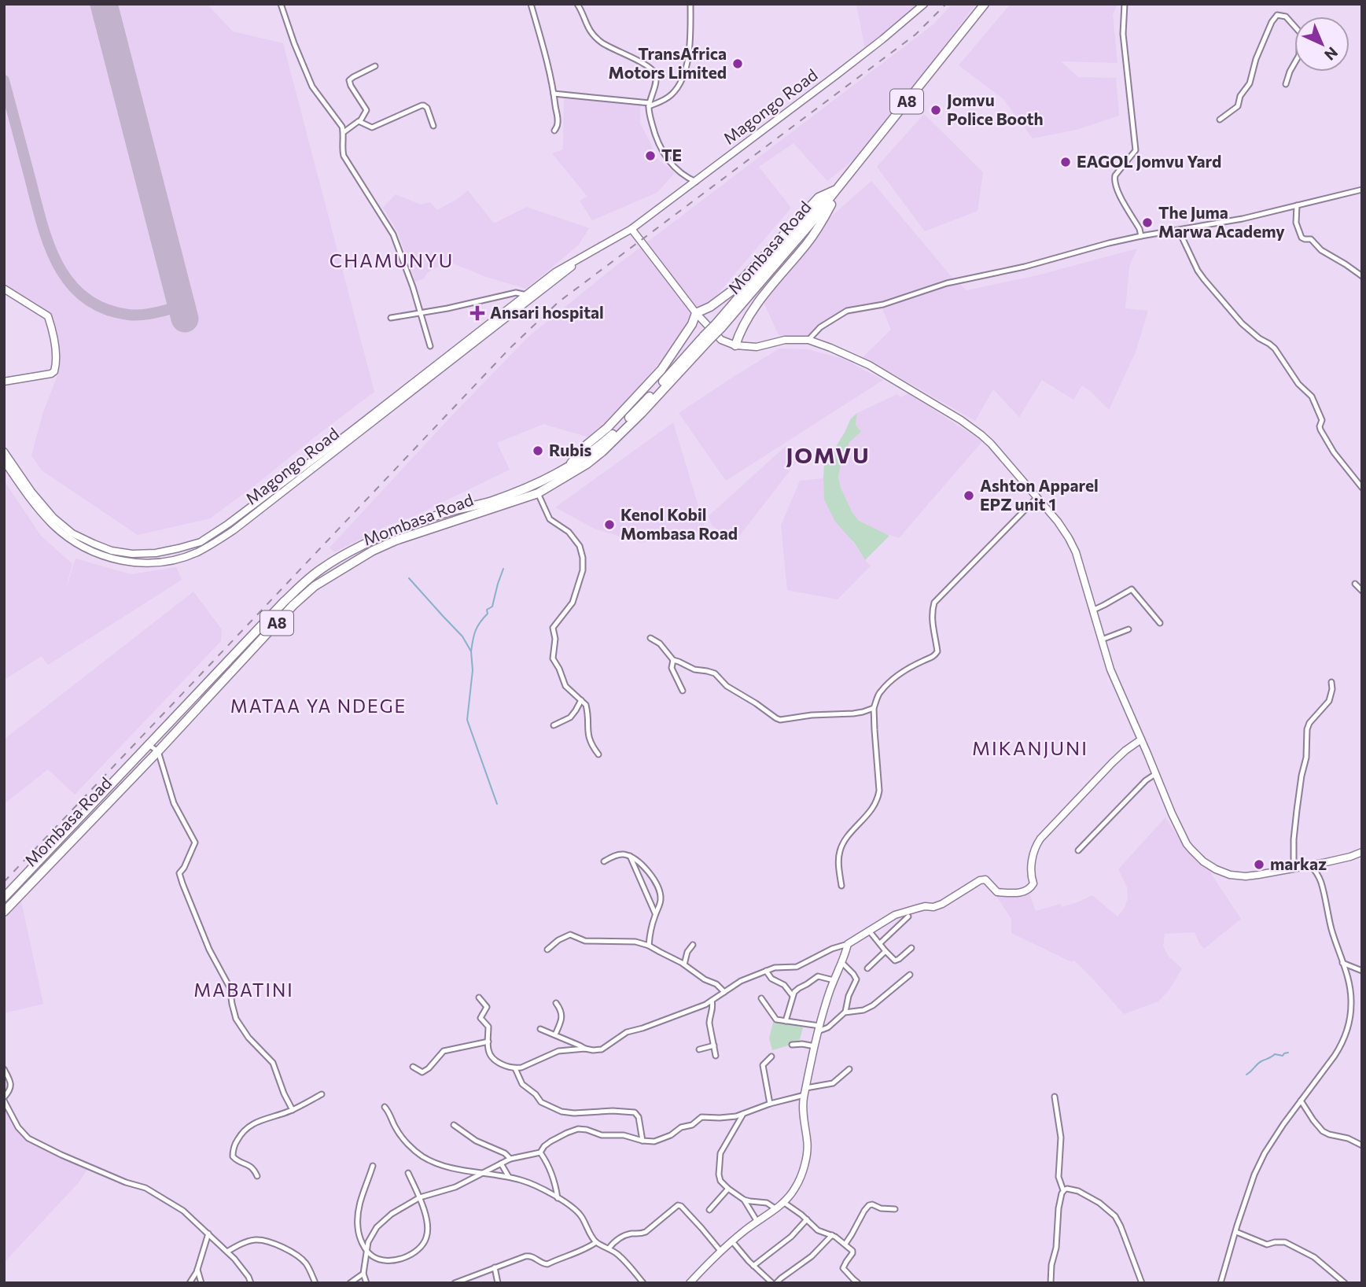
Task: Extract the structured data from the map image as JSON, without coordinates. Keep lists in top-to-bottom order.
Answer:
{
  "streets": {
    "highway": ["A8", "Mombasa Road"],
    "main road": ["Magongo Road"]
  },
  "districts": [
    "CHAMUNYU",
    "JOMVU",
    "MATAA YA NDEGE",
    "MIKANJUNI",
    "MABATINI"
  ],
  "places": {
    "other": [
      "TransAfrica Motors Limited",
      "Jomvu Police Booth",
      "TE",
      "EAGOL Jomvu Yard",
      "The Juma Marwa Academy",
      "Rubis",
      "Ashton Apparel EPZ unit 1",
      "Kenol Kobil Mombasa Road",
      "markaz"
    ],
    "health": ["Ansari hospital"]
  },
  "north": "bottom right"
}
